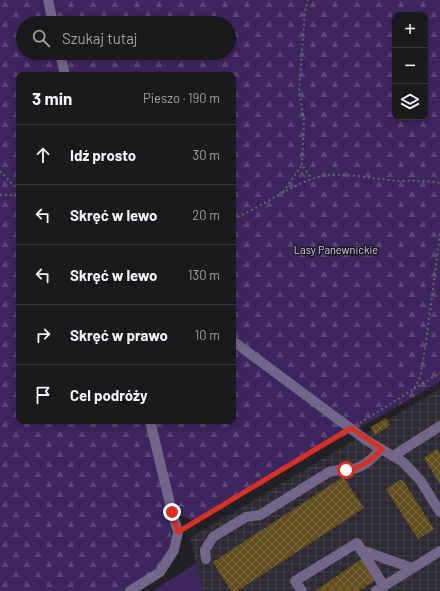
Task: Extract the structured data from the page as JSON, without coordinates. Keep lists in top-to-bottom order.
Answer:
{
  "parks": ["Lasy Panewnickie"],
  "page": {
    "map_buttons": ["+", "−"],
    "search": "Szukaj tutaj",
    "heading": ["3 min", "Pieszo · 190 m"],
    "list": [
      ["Idź prosto", "30 m"],
      ["Skręć w lewo", "20 m"],
      ["Skręć w lewo", "130 m"],
      ["Skręć w prawo", "10 m"],
      "Cel podróży"
    ]
  }
}
